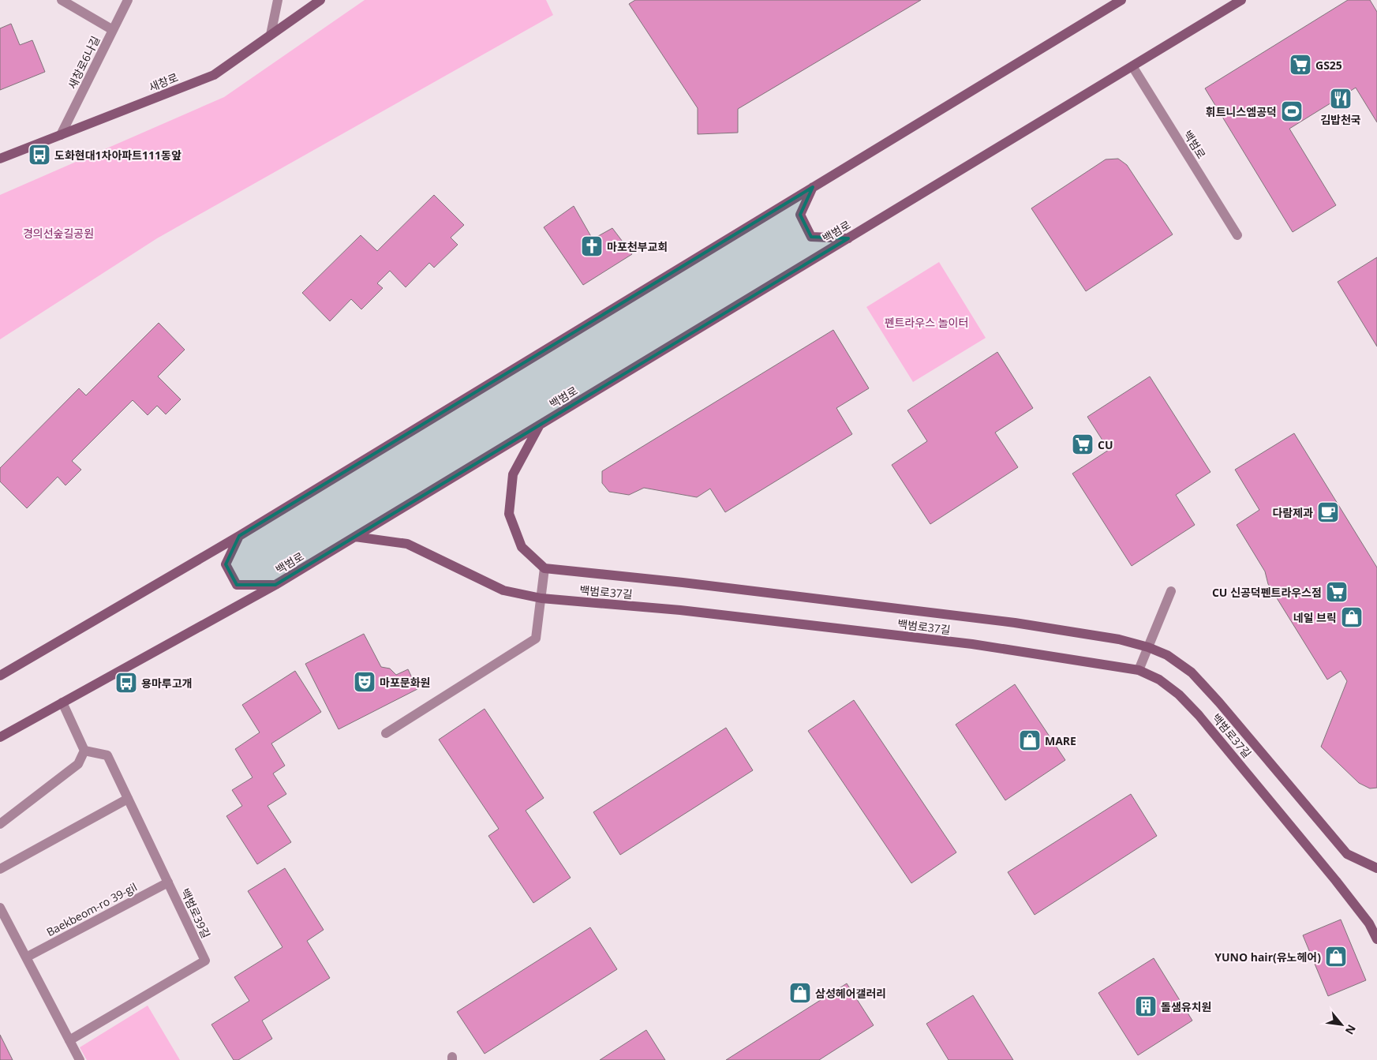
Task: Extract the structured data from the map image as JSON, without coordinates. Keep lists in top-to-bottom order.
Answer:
{
  "streets": {
    "main road": ["새창로", "백범로", "백범로37길"],
    "street": ["새창로6나길", "Baekbeom-ro 39-gil", "백범로39길"]
  },
  "crossings": [
    ["새창로6나길", "새창로"],
    ["백범로", "백범로37길"],
    ["Baekbeom-ro 39-gil", "백범로39길"]
  ],
  "parks": ["경의선숲길공원", "펜트라우스 놀이터"],
  "places": {
    "supermarket": ["GS25", "CU", "CU 신공덕펜트라우스점"],
    "restaurant": ["김밥천국"],
    "sports": ["휘트니스엠공덕"],
    "bus stop": ["도화현대1차아파트111동앞", "용마루고개"],
    "church": ["마포천부교회"],
    "cafe": ["다람제과"],
    "shop": [
      "네일 브릭",
      "MARE",
      "YUNO hair(유노헤어)",
      "삼성헤어갤러리"
    ],
    "theatre": ["마포문화원"],
    "building": ["돌샘유치원"]
  },
  "north": "bottom right"
}
